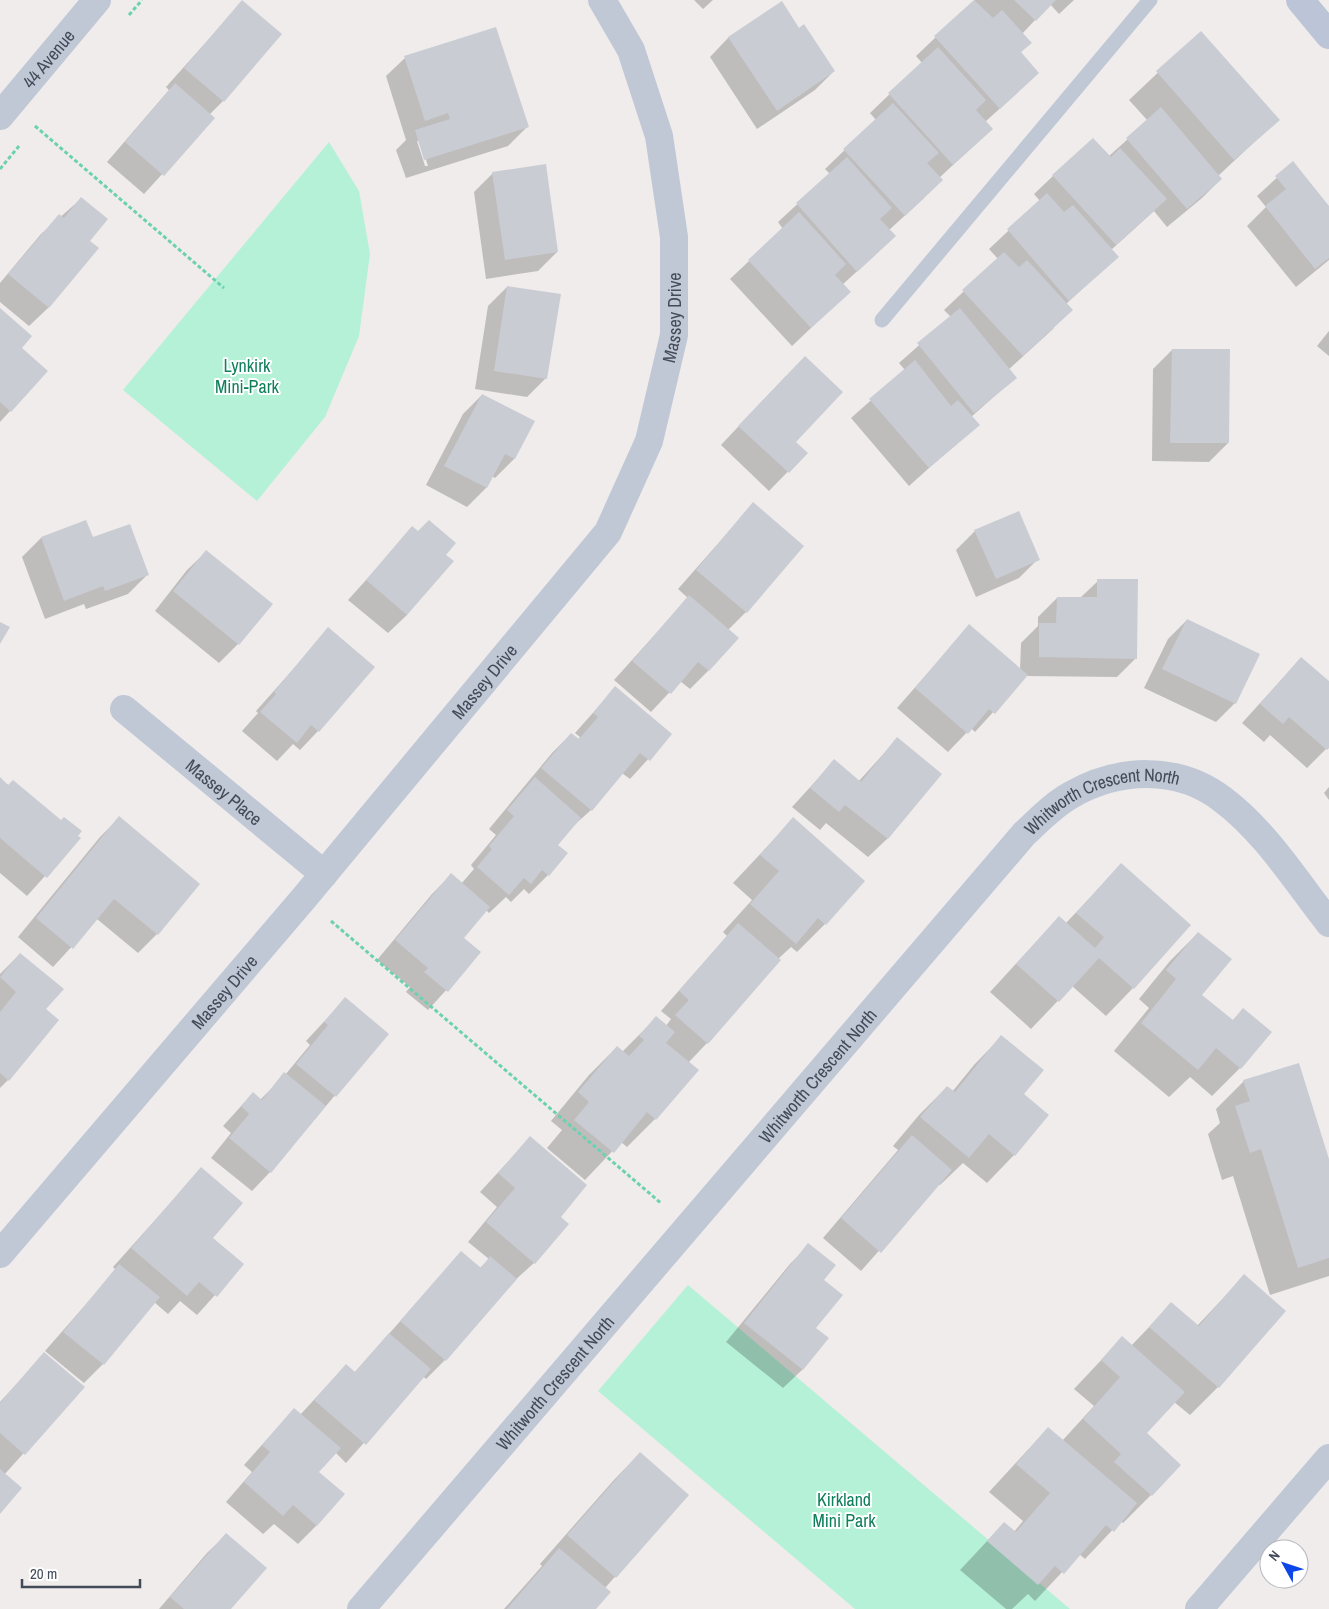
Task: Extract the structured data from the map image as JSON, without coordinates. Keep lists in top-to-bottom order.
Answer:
{
  "streets": {
    "street": [
      "44 Avenue",
      "Massey Drive",
      "Massey Place",
      "Whitworth Crescent North"
    ]
  },
  "crossings": [
    ["Massey Drive", "Massey Place"]
  ],
  "parks": ["Lynkirk Mini-Park", "Kirkland Mini Park"],
  "scale_bar": "20 m",
  "north": "top left"
}
